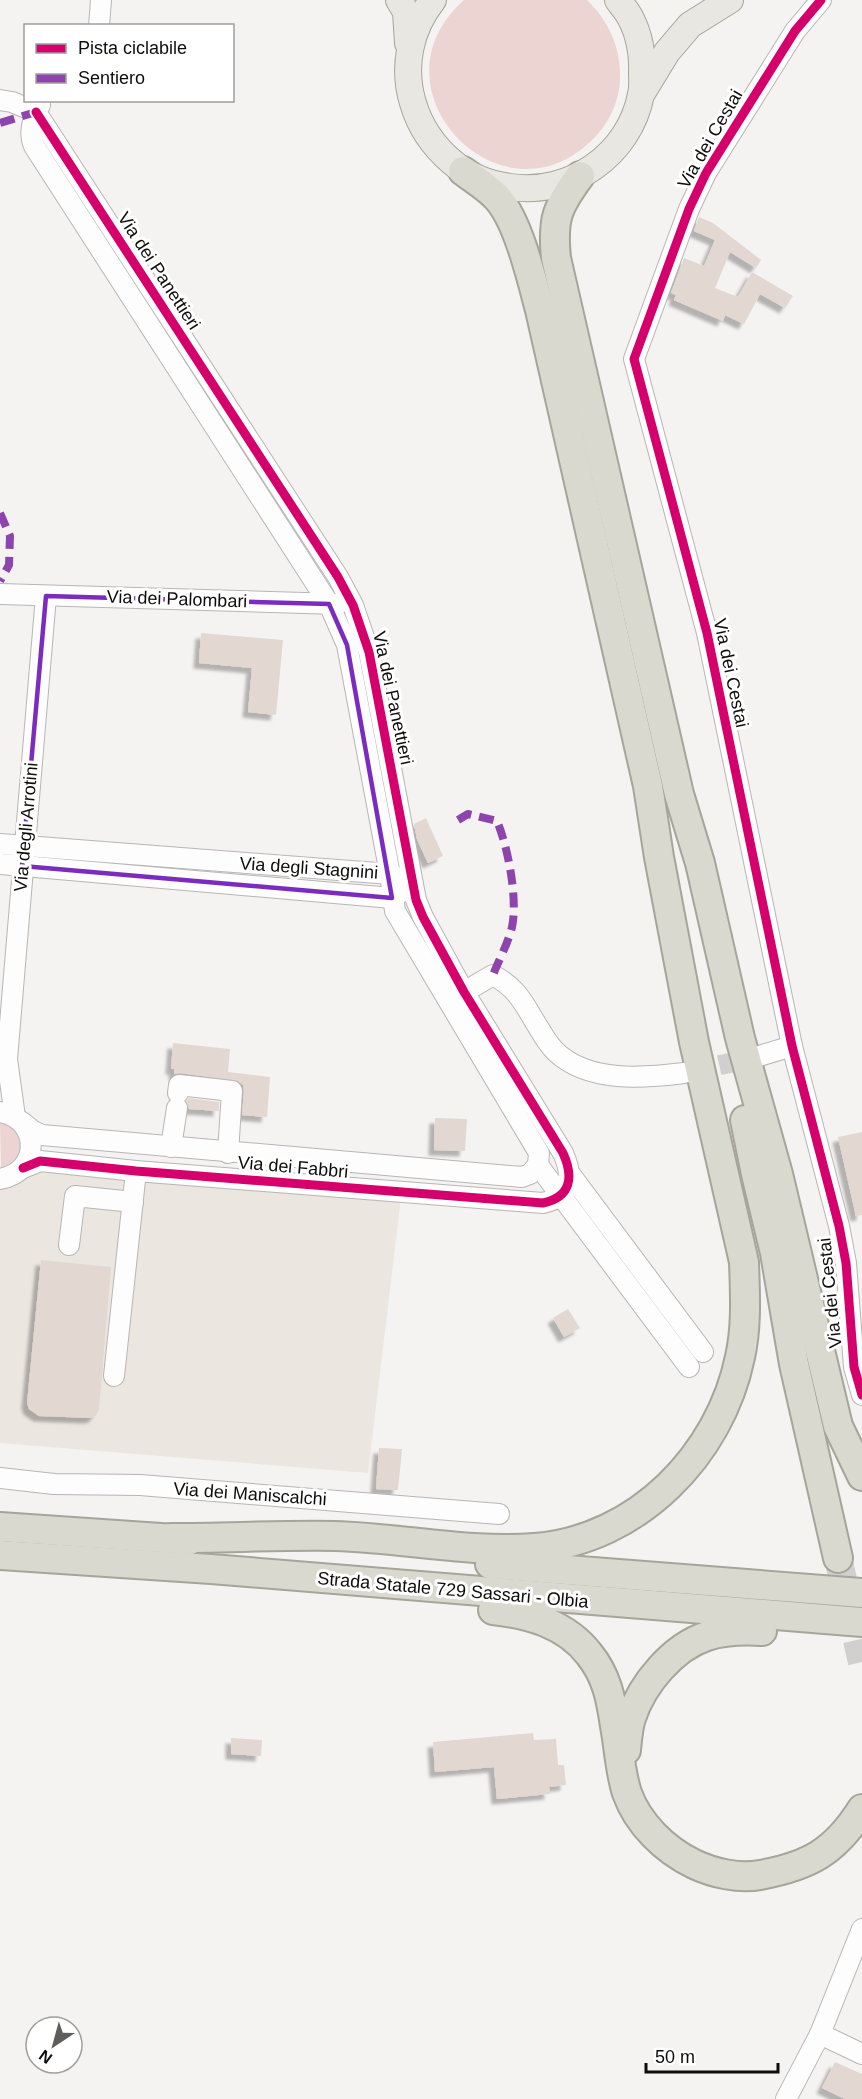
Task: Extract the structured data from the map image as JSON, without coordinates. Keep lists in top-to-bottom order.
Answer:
{
  "streets": {
    "highway": ["Strada Statale 729 Sassari - Olbia"],
    "street": [
      "Via dei Cestai",
      "Via dei Panettieri",
      "Via dei Palombari",
      "Via degli Arrotini",
      "Via degli Stagnini",
      "Via dei Fabbri",
      "Via dei Maniscalchi"
    ]
  },
  "crossings": [
    ["Via dei Panettieri", "Via dei Palombari"],
    ["Via dei Panettieri", "Via degli Stagnini"],
    ["Via dei Panettieri", "Via dei Fabbri"],
    ["Via dei Palombari", "Via degli Arrotini"],
    ["Via degli Arrotini", "Via degli Stagnini"],
    ["Via degli Arrotini", "Via dei Fabbri"]
  ],
  "legend": ["Pista ciclabile", "Sentiero"],
  "scale_bar": "50 m",
  "north": "bottom left"
}
